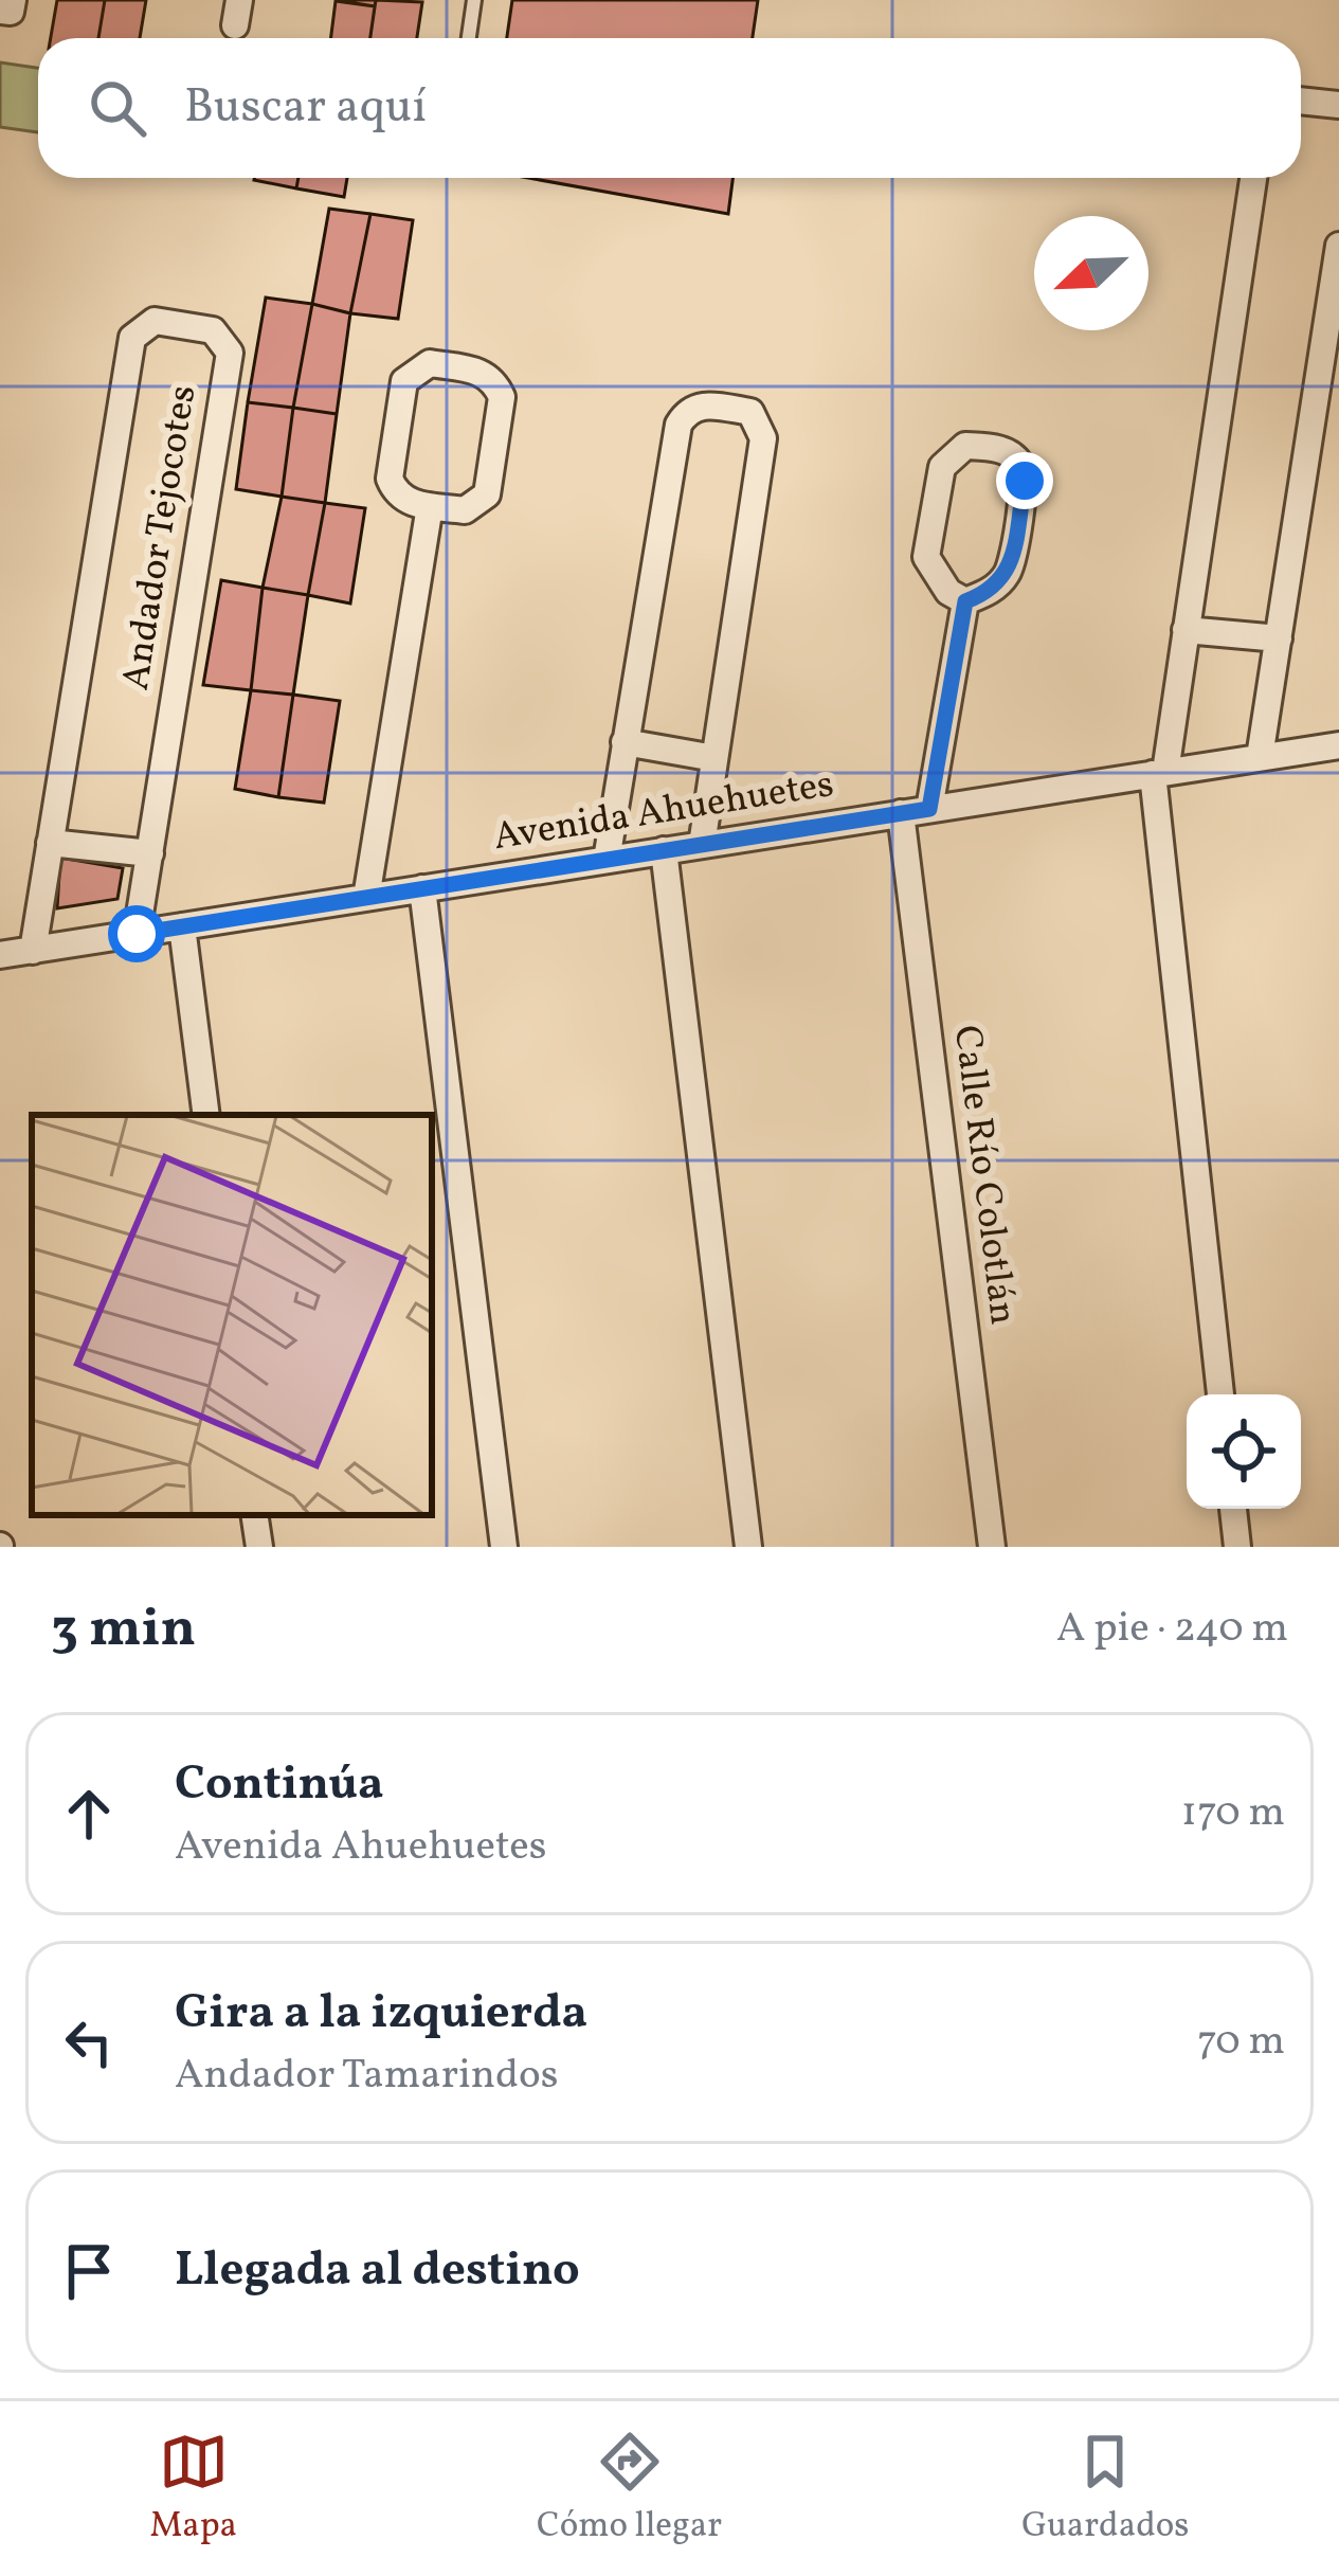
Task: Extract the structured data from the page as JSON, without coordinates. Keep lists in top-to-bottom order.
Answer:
{
  "streets": {
    "street": ["Andador Tejocotes", "Avenida Ahuehuetes", "Calle Río Colotlán"]
  },
  "crossings": [
    ["Andador Tejocotes", "Avenida Ahuehuetes"],
    ["Avenida Ahuehuetes", "Calle Río Colotlán"]
  ],
  "north": "bottom left",
  "page": {
    "search": "Buscar aquí",
    "heading": ["3 min", "A pie · 240 m"],
    "list": [
      ["Continúa", "Avenida Ahuehuetes", "170 m"],
      ["Gira a la izquierda", "Andador Tamarindos", "70 m"],
      "Llegada al destino"
    ],
    "nav": ["Mapa", "Cómo llegar", "Guardados"]
  }
}
